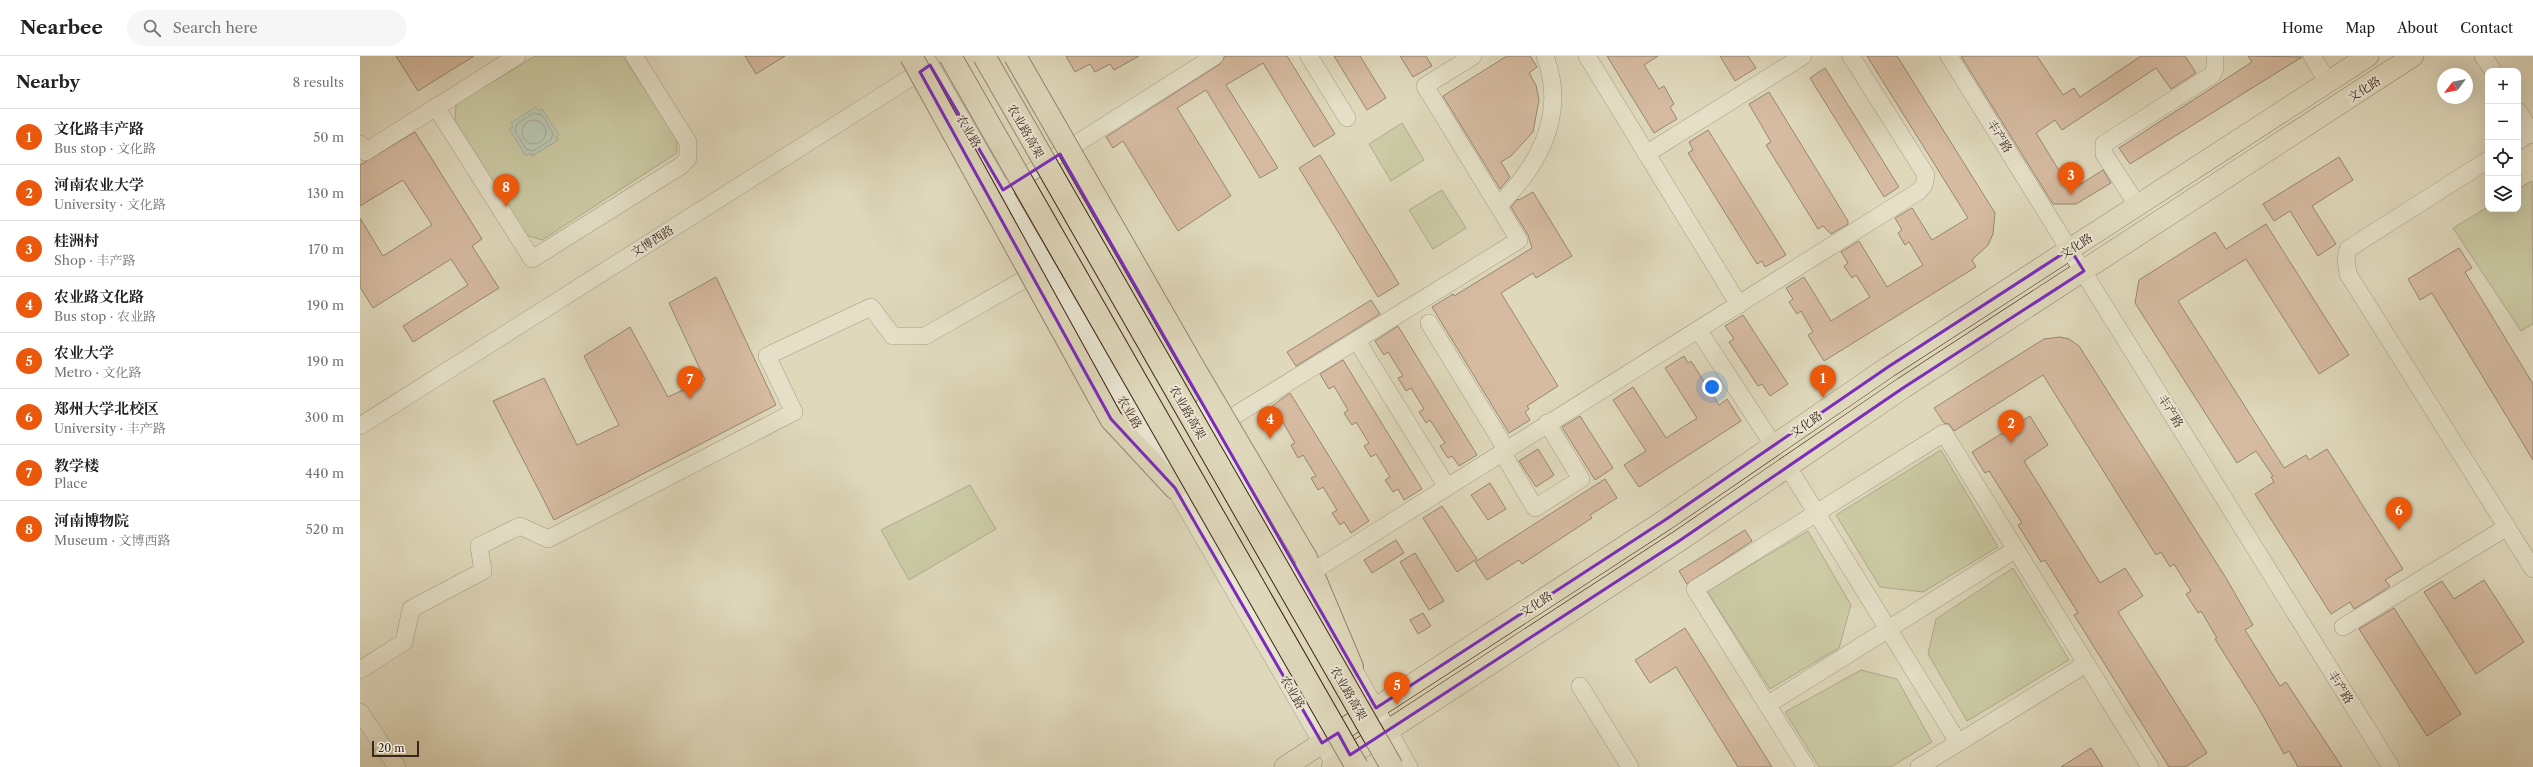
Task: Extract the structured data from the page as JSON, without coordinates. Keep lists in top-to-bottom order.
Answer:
{
  "streets": {
    "highway": ["农业路高架"],
    "main road": ["文化路"],
    "street": ["农业路", "丰产路", "文博西路"]
  },
  "crossings": [
    ["文化路", "农业路"],
    ["文化路", "丰产路"],
    ["农业路", "文博西路"]
  ],
  "scale_bar": "20 m",
  "north": "bottom left",
  "page": {
    "header": "Nearbee",
    "search": "Search here",
    "nav": [
      "Home",
      "Map",
      "About",
      "Contact"
    ],
    "heading": ["Nearby", "8 results"],
    "map_buttons": ["+", "−"],
    "list": [
      {
        "mark": "1",
        "name": "文化路丰产路",
        "note": "Bus stop · 文化路",
        "value": "50 m"
      },
      {
        "mark": "2",
        "name": "河南农业大学",
        "note": "University · 文化路",
        "value": "130 m"
      },
      {
        "mark": "3",
        "name": "桂洲村",
        "note": "Shop · 丰产路",
        "value": "170 m"
      },
      {
        "mark": "4",
        "name": "农业路文化路",
        "note": "Bus stop · 农业路",
        "value": "190 m"
      },
      {
        "mark": "5",
        "name": "农业大学",
        "note": "Metro · 文化路",
        "value": "190 m"
      },
      {
        "mark": "6",
        "name": "郑州大学北校区",
        "note": "University · 丰产路",
        "value": "300 m"
      },
      {
        "mark": "7",
        "name": "教学楼",
        "note": "Place",
        "value": "440 m"
      },
      {
        "mark": "8",
        "name": "河南博物院",
        "note": "Museum · 文博西路",
        "value": "520 m"
      }
    ],
    "pins": [
      "3",
      "8",
      "1",
      "7",
      "4",
      "2",
      "6",
      "5"
    ],
    "scale": "20 m"
  }
}
